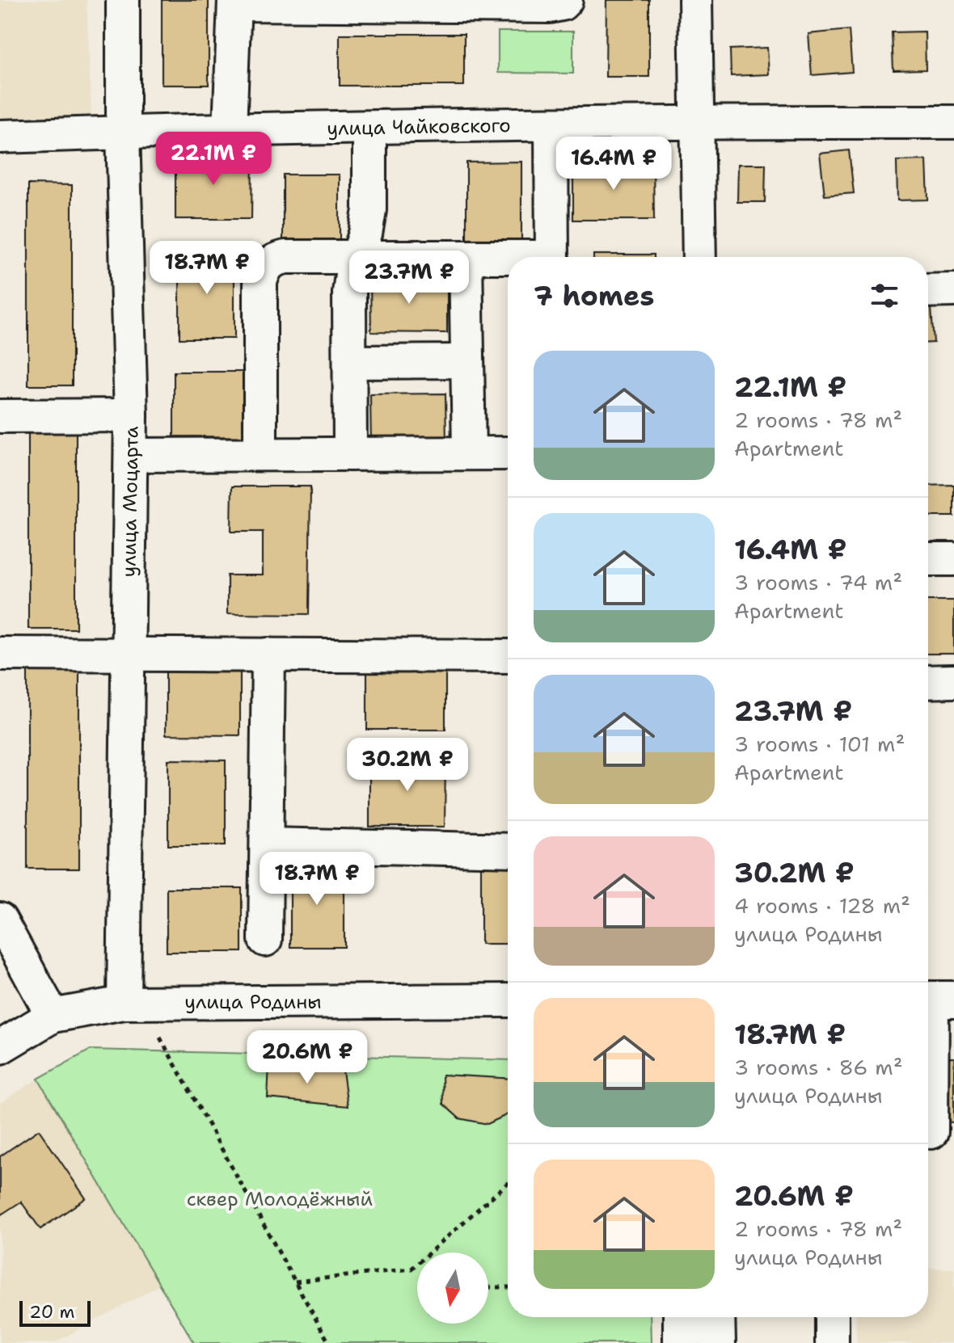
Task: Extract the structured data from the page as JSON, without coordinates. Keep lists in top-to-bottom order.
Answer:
{
  "streets": {
    "street": ["улица Чайковского", "улица Моцарта", "улица Родины"]
  },
  "crossings": [
    ["улица Чайковского", "улица Моцарта"],
    ["улица Моцарта", "улица Родины"]
  ],
  "parks": ["сквер Молодёжный"],
  "scale_bar": "20 m",
  "north": "bottom",
  "page": {
    "price": [
      "22.1M ₽",
      "16.4M ₽",
      "18.7M ₽",
      "23.7M ₽",
      "30.2M ₽",
      "18.7M ₽",
      "20.6M ₽"
    ],
    "heading": "7 homes",
    "list": [
      {
        "name": "22.1M ₽",
        "note": "2 rooms · 78 m² · Apartment"
      },
      {
        "name": "16.4M ₽",
        "note": "3 rooms · 74 m² · Apartment"
      },
      {
        "name": "23.7M ₽",
        "note": "3 rooms · 101 m² · Apartment"
      },
      {
        "name": "30.2M ₽",
        "note": "4 rooms · 128 m² · улица Родины"
      },
      {
        "name": "18.7M ₽",
        "note": "3 rooms · 86 m² · улица Родины"
      },
      {
        "name": "20.6M ₽",
        "note": "2 rooms · 78 m² · улица Родины"
      }
    ],
    "scale": "20 m"
  }
}
